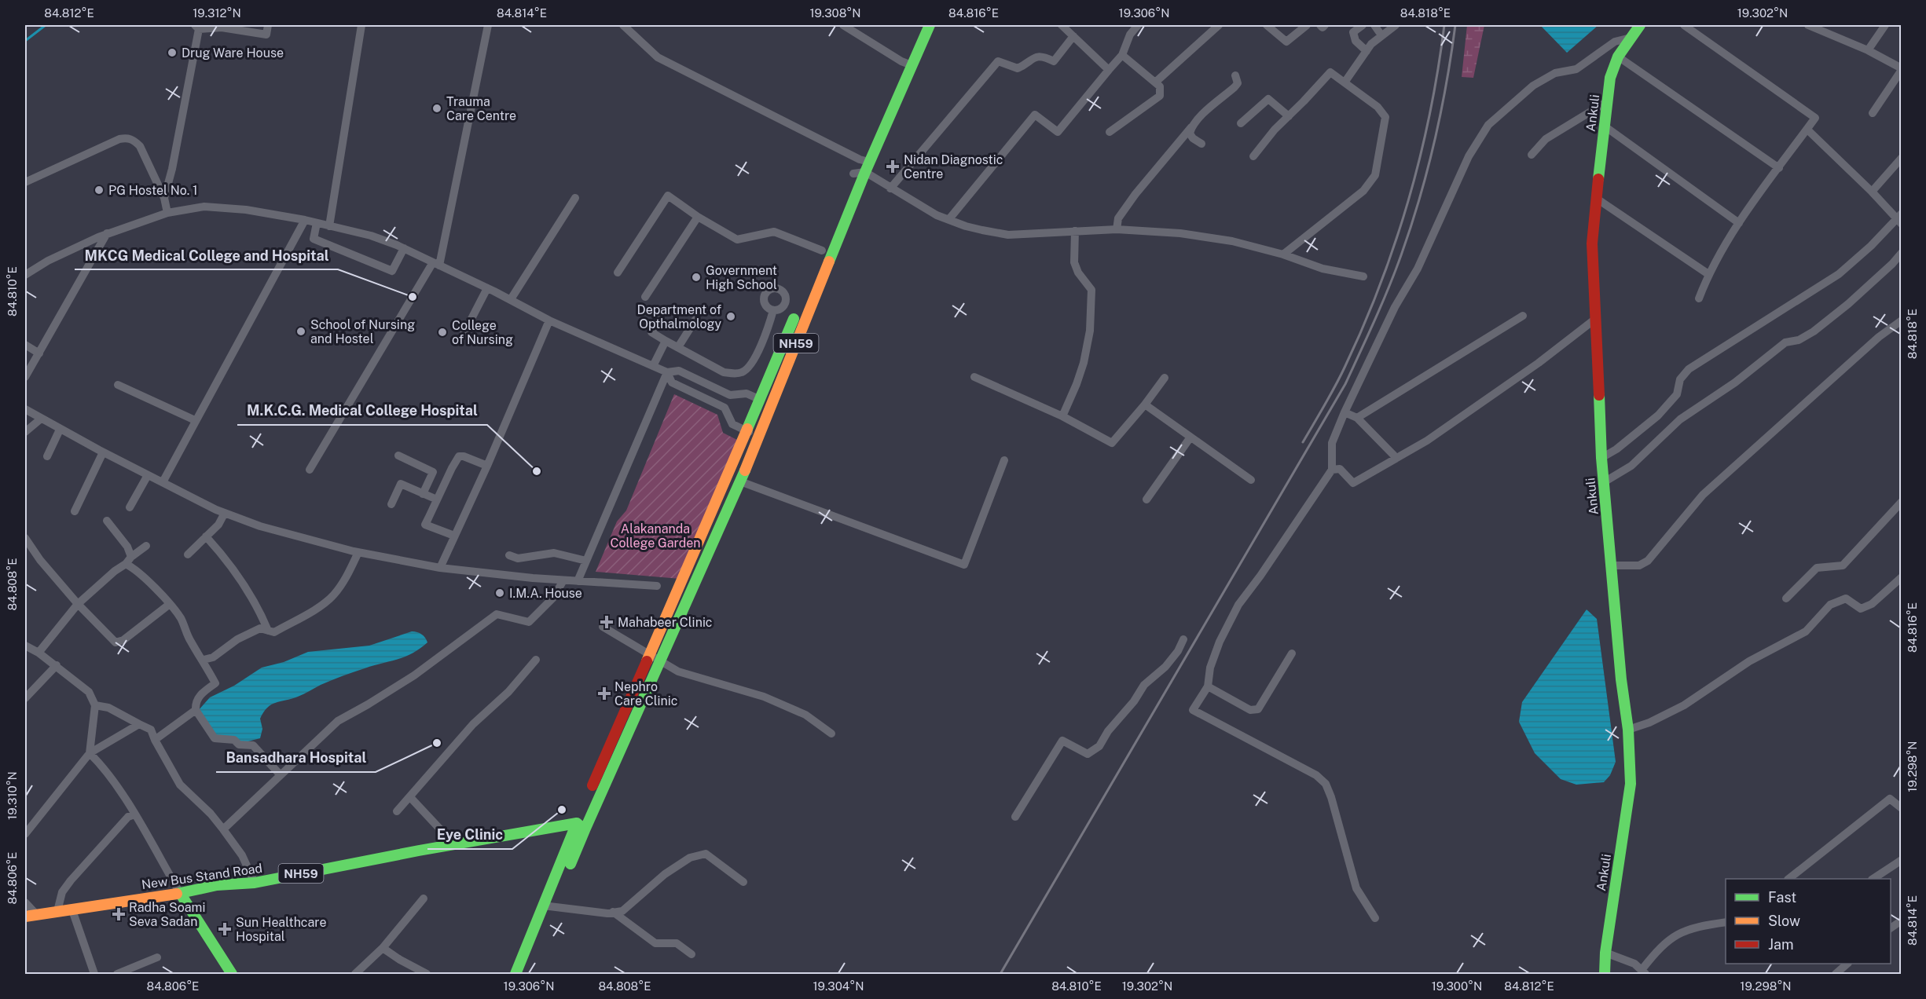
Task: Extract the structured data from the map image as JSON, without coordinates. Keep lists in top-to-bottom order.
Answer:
{
  "streets": {
    "main road": ["Ankuli", "NH59", "New Bus Stand Road"]
  },
  "crossings": [
    ["NH59", "New Bus Stand Road"]
  ],
  "parks": ["Alakananda College Garden"],
  "places": {
    "other": [
      "Drug Ware House",
      "Trauma Care Centre",
      "PG Hostel No. 1",
      "Government High School",
      "MKCG Medical College and Hospital",
      "Department of Opthalmology",
      "School of Nursing and Hostel",
      "College of Nursing",
      "M.K.C.G. Medical College Hospital",
      "I.M.A. House",
      "Bansadhara Hospital",
      "Eye Clinic"
    ],
    "health": [
      "Nidan Diagnostic Centre",
      "Mahabeer Clinic",
      "Nephro Care Clinic",
      "Radha Soami Seva Sadan",
      "Sun Healthcare Hospital"
    ]
  },
  "legend": ["Fast", "Slow", "Jam"],
  "coordinates": [
    "84.812°E",
    "19.312°N",
    "84.814°E",
    "19.308°N",
    "84.816°E",
    "19.306°N",
    "84.818°E",
    "19.302°N",
    "84.810°E",
    "84.808°E",
    "19.298°N",
    "19.310°N",
    "84.806°E",
    "19.304°N",
    "19.300°N"
  ]
}
